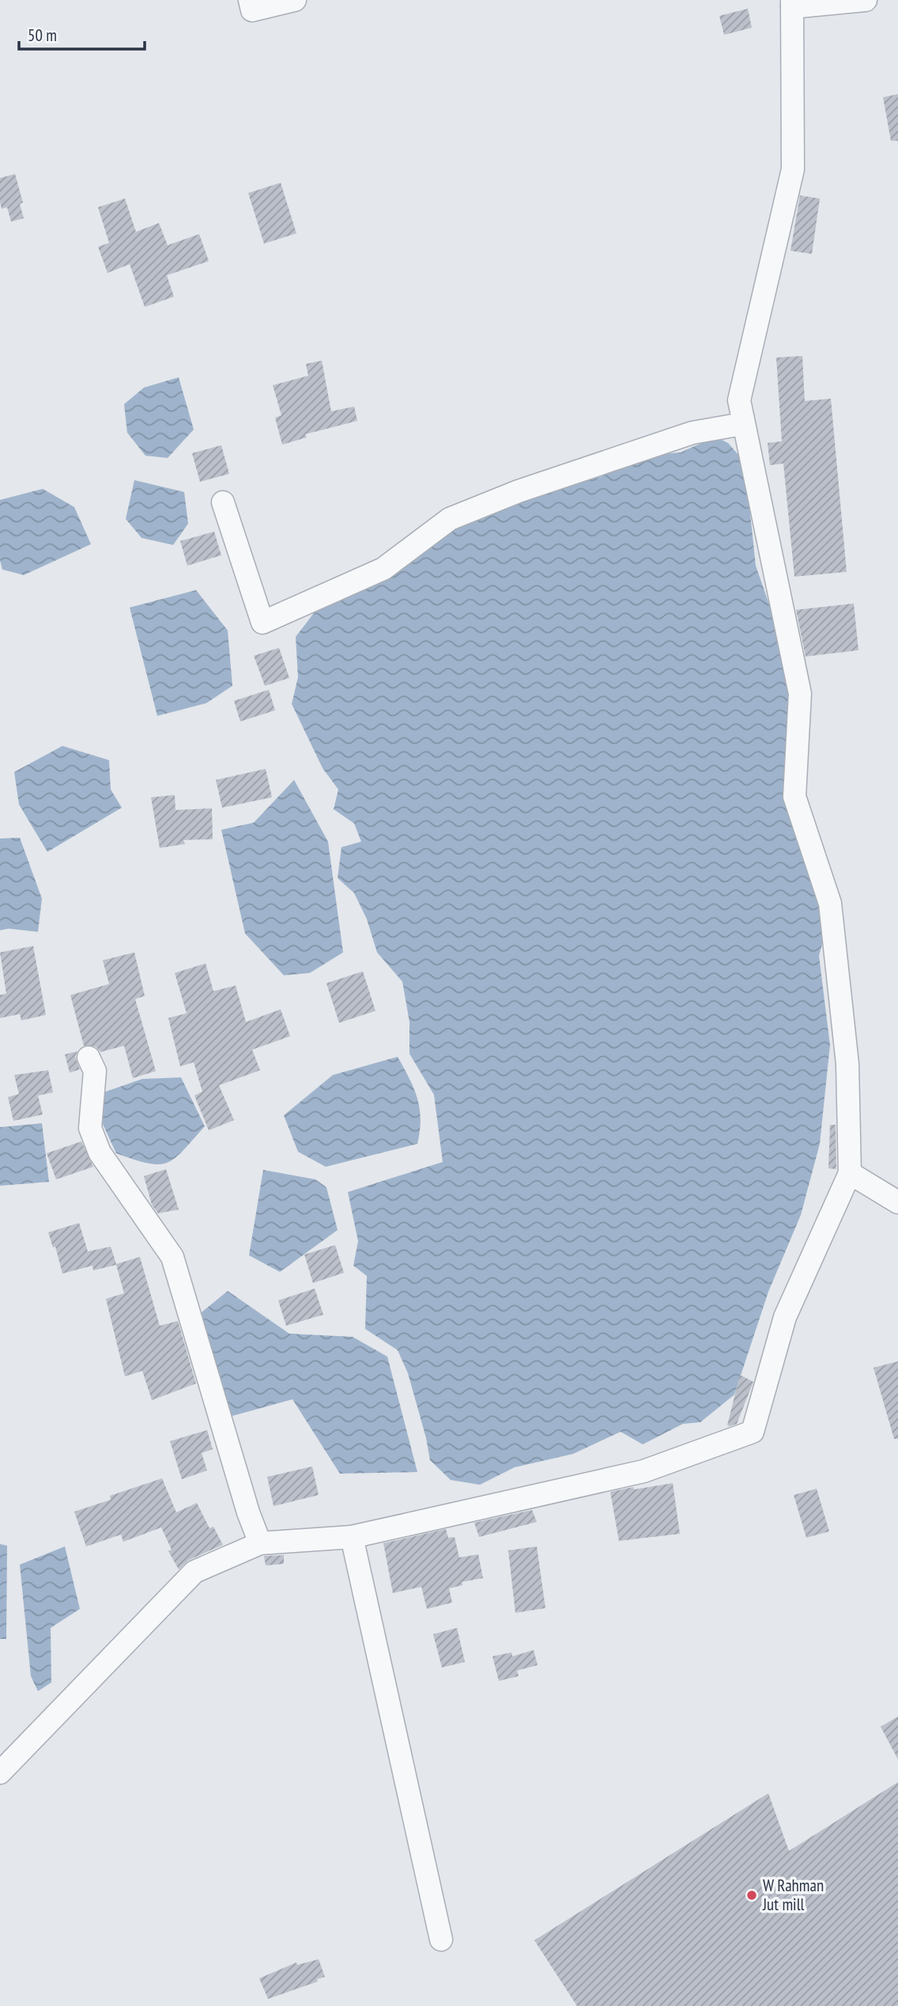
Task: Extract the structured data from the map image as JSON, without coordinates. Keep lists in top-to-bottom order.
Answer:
{
  "places": ["W Rahman Jut mill"],
  "scale_bar": "50 m"
}
